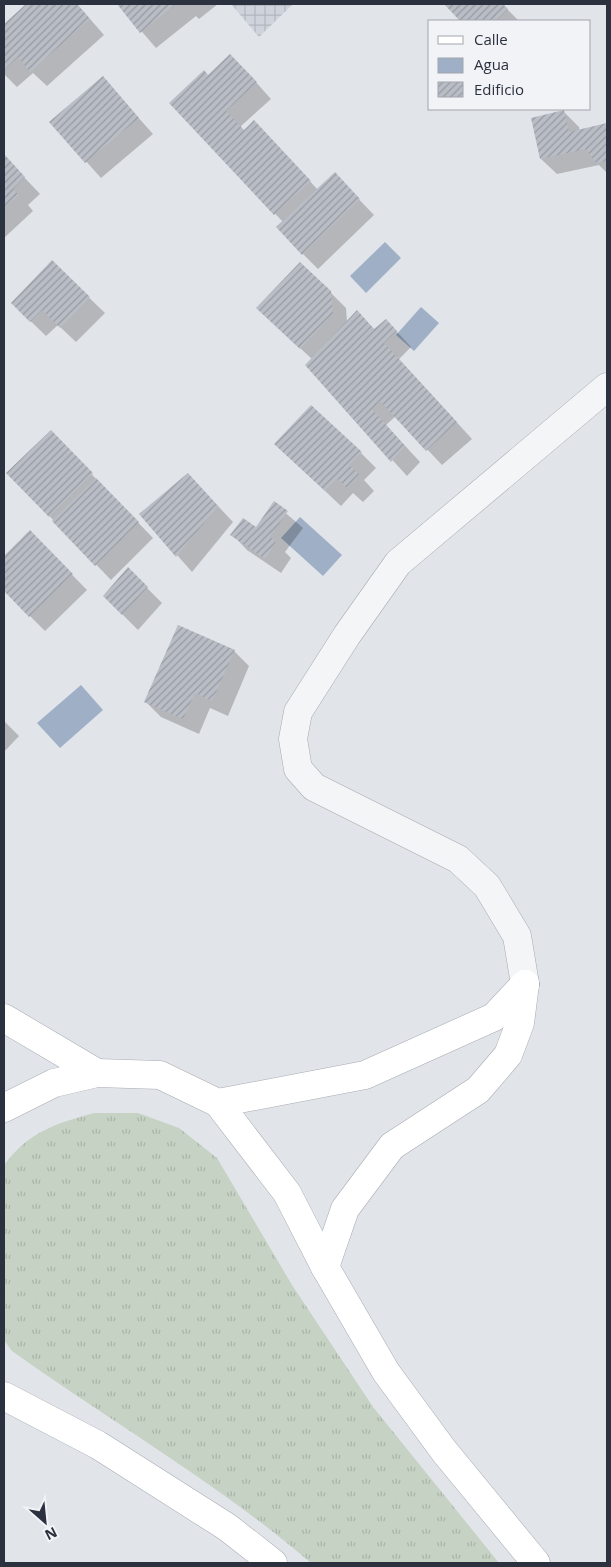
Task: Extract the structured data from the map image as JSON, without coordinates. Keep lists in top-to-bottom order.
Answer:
{
  "legend": ["Calle", "Agua", "Edificio"],
  "north": "bottom right"
}
